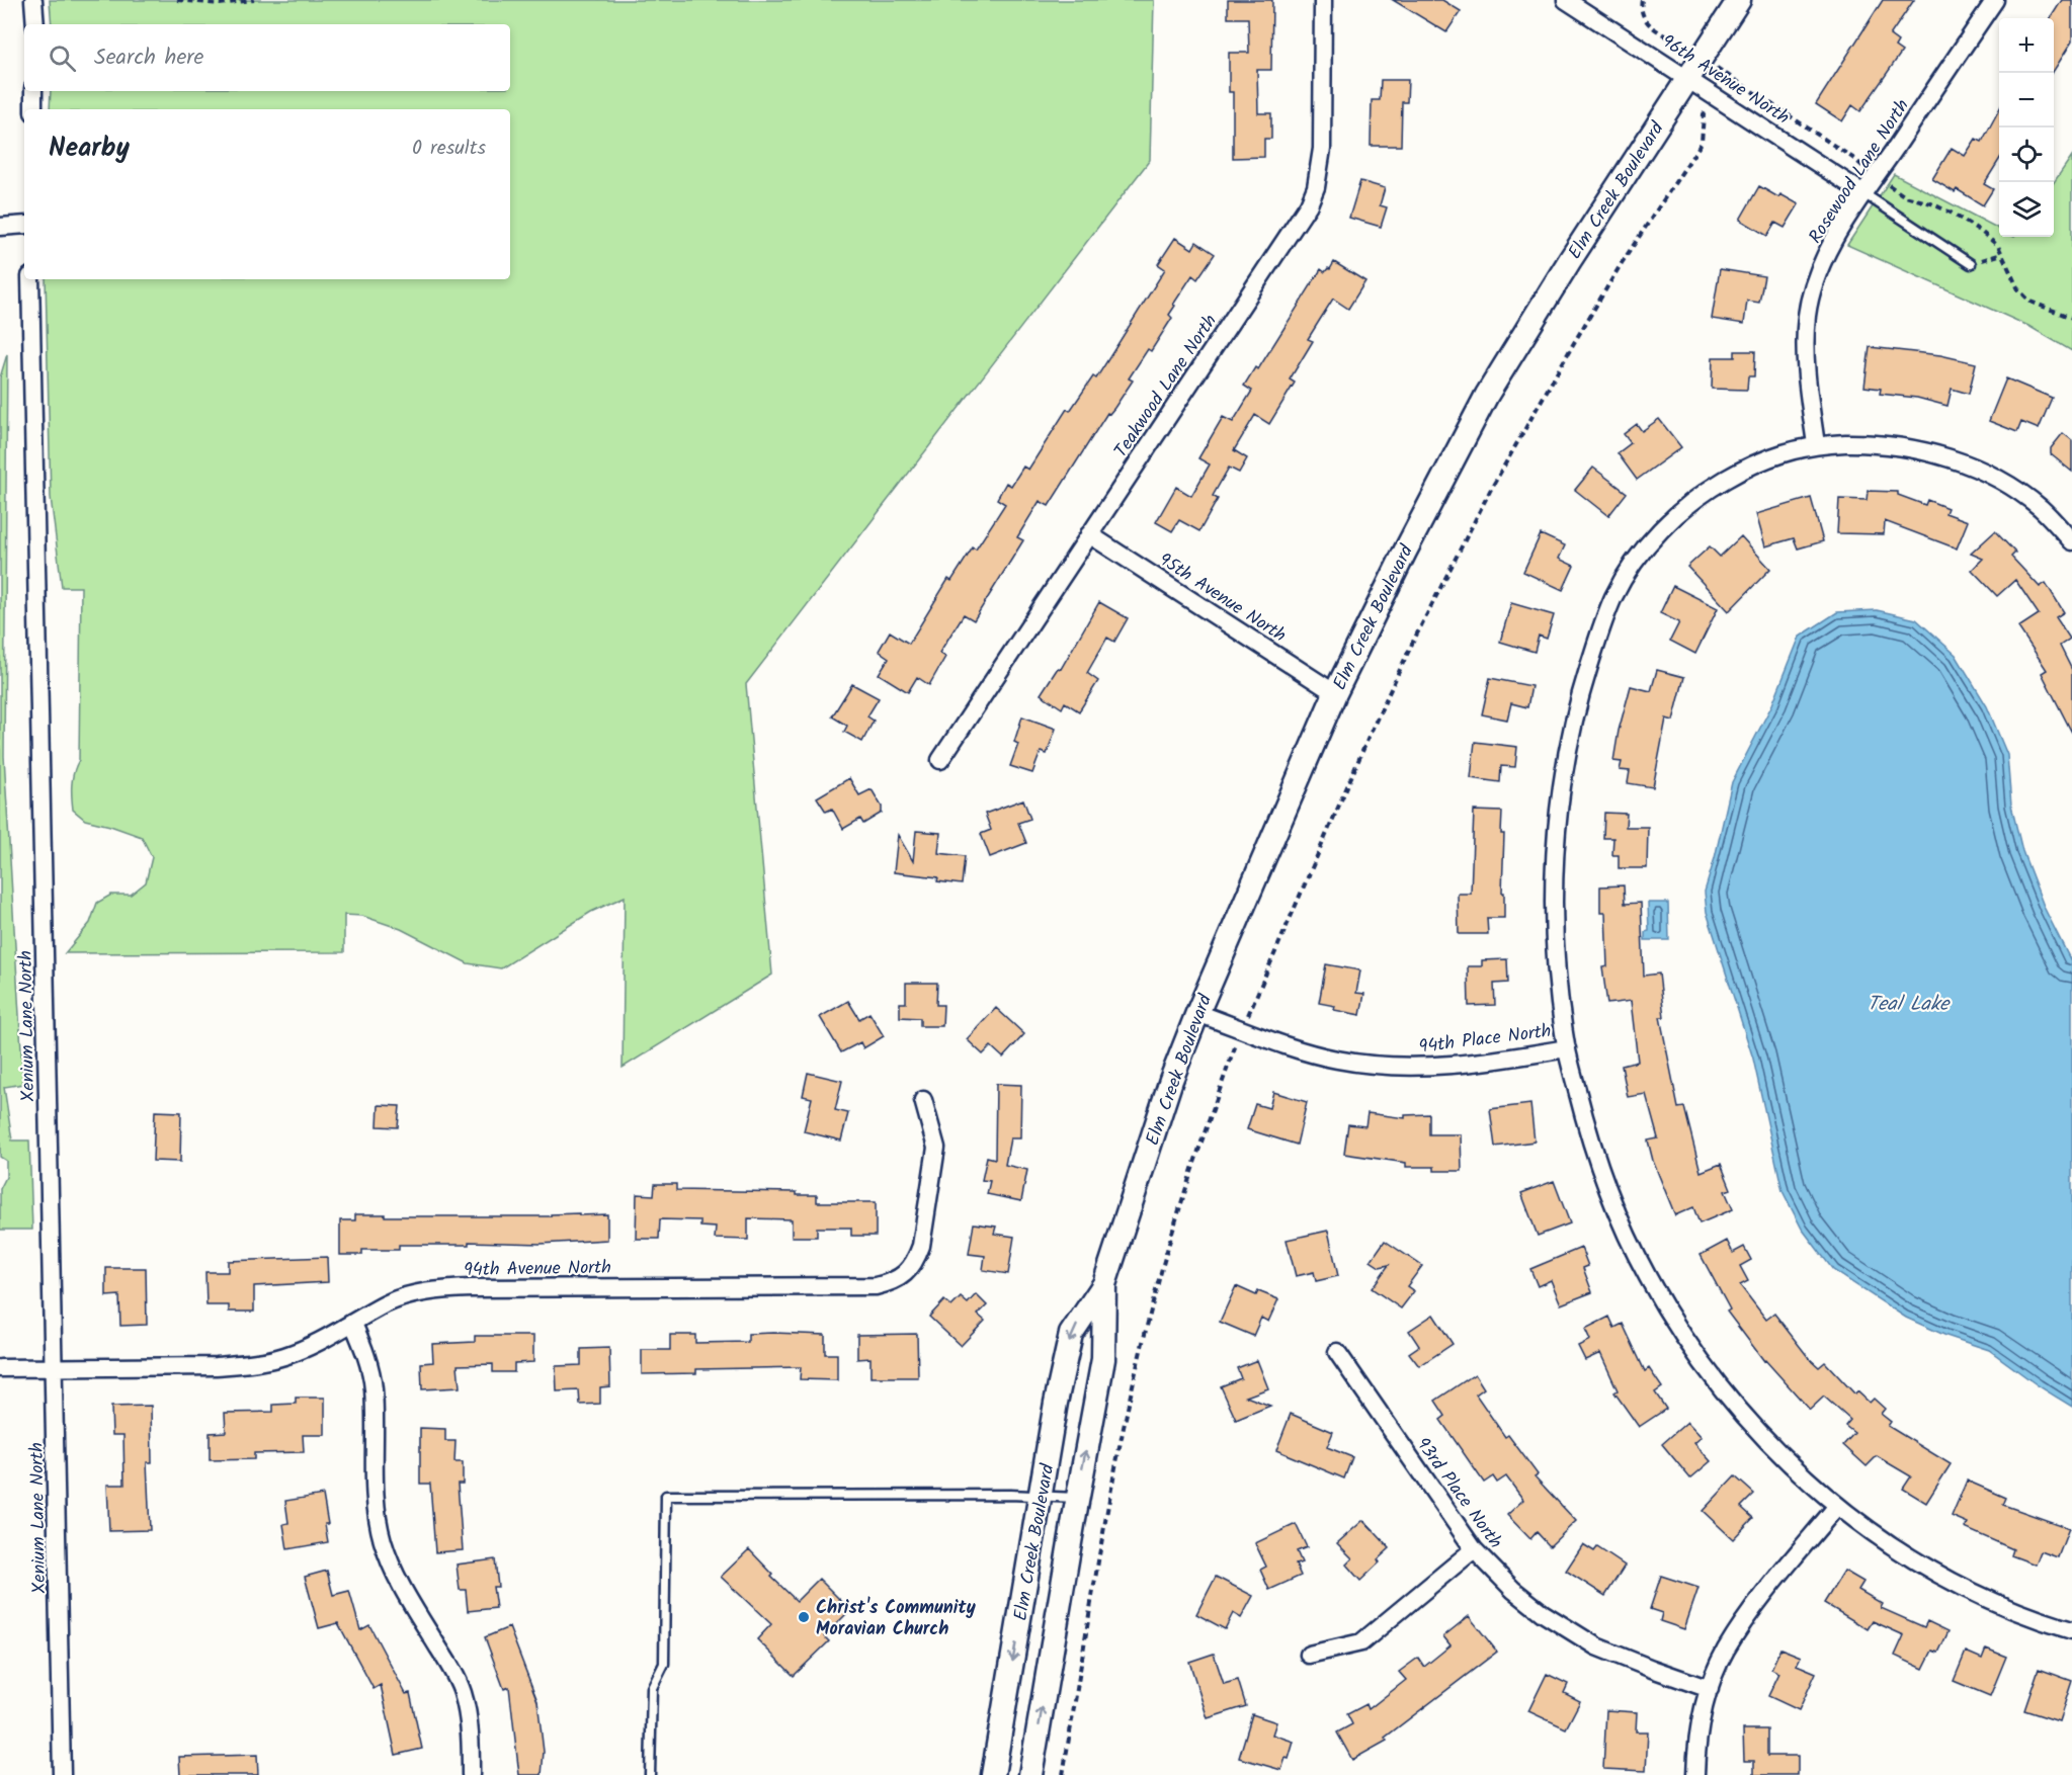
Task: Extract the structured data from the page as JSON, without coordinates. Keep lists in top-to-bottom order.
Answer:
{
  "streets": {
    "main road": ["Elm Creek Boulevard"],
    "street": [
      "96th Avenue North",
      "Rosewood Lane North",
      "Teakwood Lane North",
      "95th Avenue North",
      "Xenium Lane North",
      "94th Place North",
      "94th Avenue North",
      "93rd Place North"
    ]
  },
  "crossings": [
    ["96th Avenue North", "Rosewood Lane North"],
    ["96th Avenue North", "Elm Creek Boulevard"],
    ["Elm Creek Boulevard", "95th Avenue North"],
    ["Elm Creek Boulevard", "94th Place North"],
    ["Teakwood Lane North", "95th Avenue North"],
    ["Xenium Lane North", "94th Avenue North"]
  ],
  "water": ["Teal Lake"],
  "places": ["Christ's Community Moravian Church"],
  "page": {
    "map_buttons": ["+", "−"],
    "search": "Search here",
    "heading": ["Nearby", "0 results"]
  }
}
